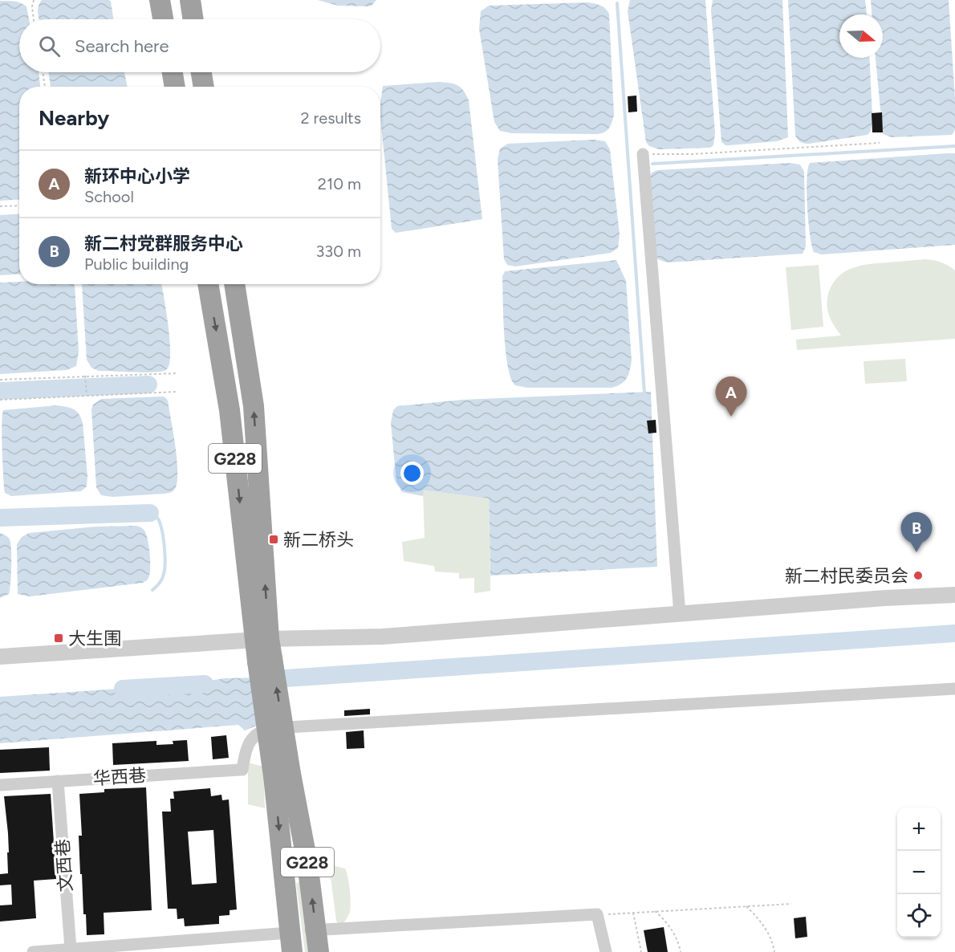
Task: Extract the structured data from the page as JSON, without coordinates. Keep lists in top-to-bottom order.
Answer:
{
  "streets": {
    "highway": ["G228"],
    "street": ["华西巷", "文西巷"]
  },
  "crossings": [
    ["华西巷", "文西巷"]
  ],
  "places": {
    "transit": ["新二桥头", "大生围"],
    "other": ["新二村民委员会"]
  },
  "north": "right",
  "page": {
    "search": "Search here",
    "heading": ["Nearby", "2 results"],
    "list": [
      {
        "mark": "A",
        "name": "新环中心小学",
        "note": "School",
        "value": "210 m"
      },
      {
        "mark": "B",
        "name": "新二村党群服务中心",
        "note": "Public building",
        "value": "330 m"
      }
    ],
    "pins": ["A", "B"],
    "map_buttons": ["+", "−"]
  }
}
